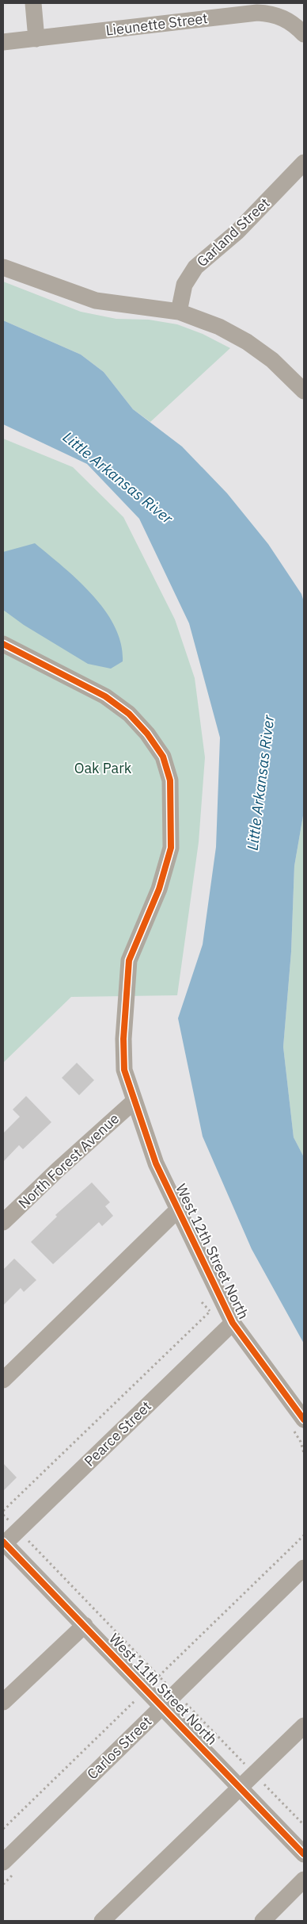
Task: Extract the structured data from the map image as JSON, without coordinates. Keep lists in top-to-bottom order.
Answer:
{
  "streets": {
    "street": [
      "Lieunette Street",
      "Garland Street",
      "North Forest Avenue",
      "West 12th Street North",
      "Pearce Street",
      "West 11th Street North",
      "Carlos Street"
    ]
  },
  "crossings": [
    ["North Forest Avenue", "West 12th Street North"],
    ["West 12th Street North", "Pearce Street"],
    ["Pearce Street", "West 11th Street North"],
    ["West 11th Street North", "Carlos Street"]
  ],
  "water": ["Little Arkansas River"],
  "parks": ["Oak Park"]
}
